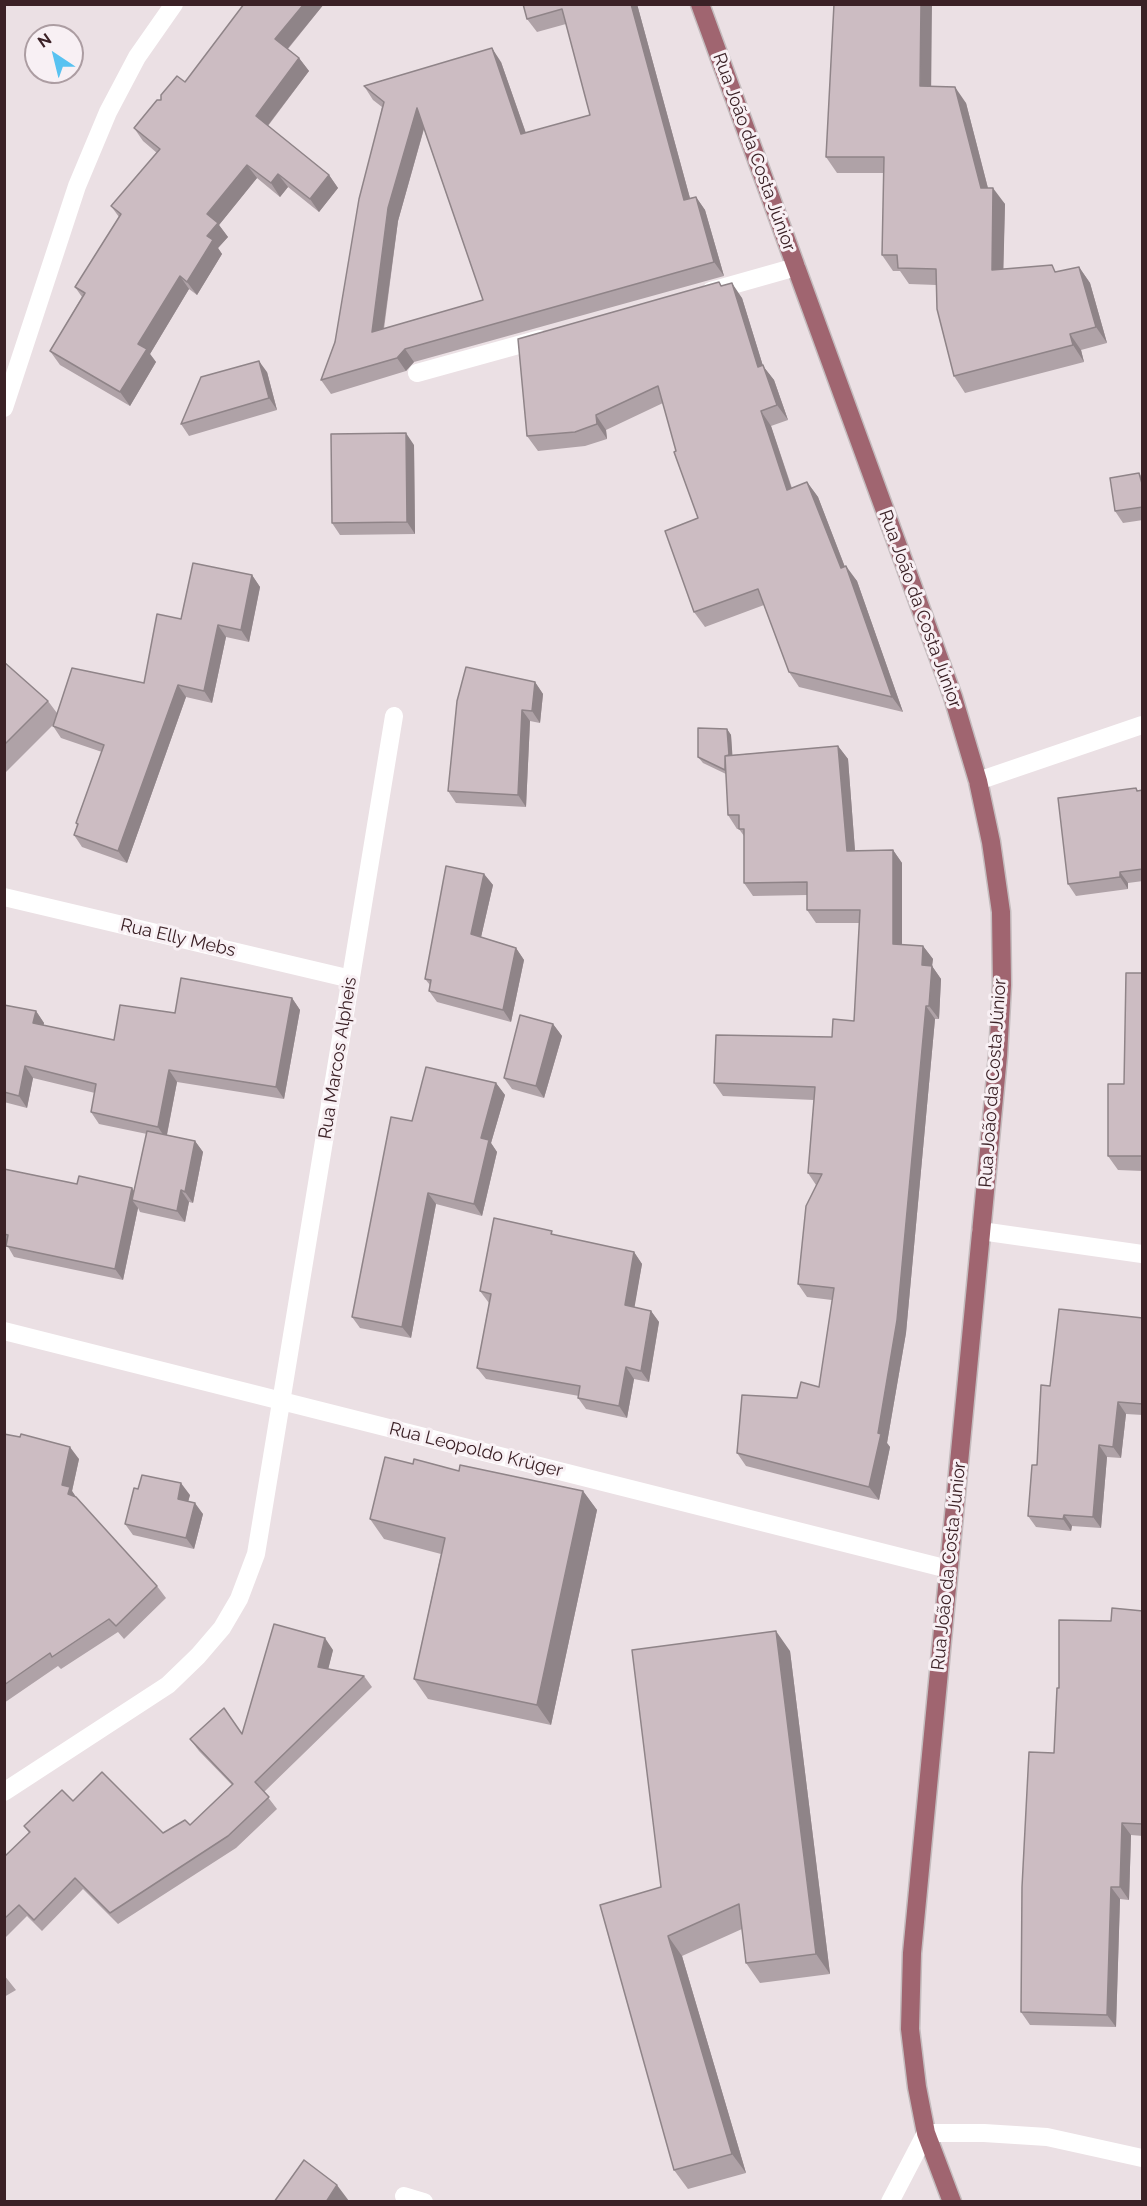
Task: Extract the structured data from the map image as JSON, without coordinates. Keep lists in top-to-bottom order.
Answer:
{
  "streets": {
    "main road": ["Rua João da Costa Júnior"],
    "street": ["Rua Elly Mebs", "Rua Marcos Alpheis", "Rua Leopoldo Krüger"]
  },
  "crossings": [
    ["Rua João da Costa Júnior", "Rua Leopoldo Krüger"],
    ["Rua Elly Mebs", "Rua Marcos Alpheis"],
    ["Rua Marcos Alpheis", "Rua Leopoldo Krüger"]
  ],
  "north": "top left"
}
